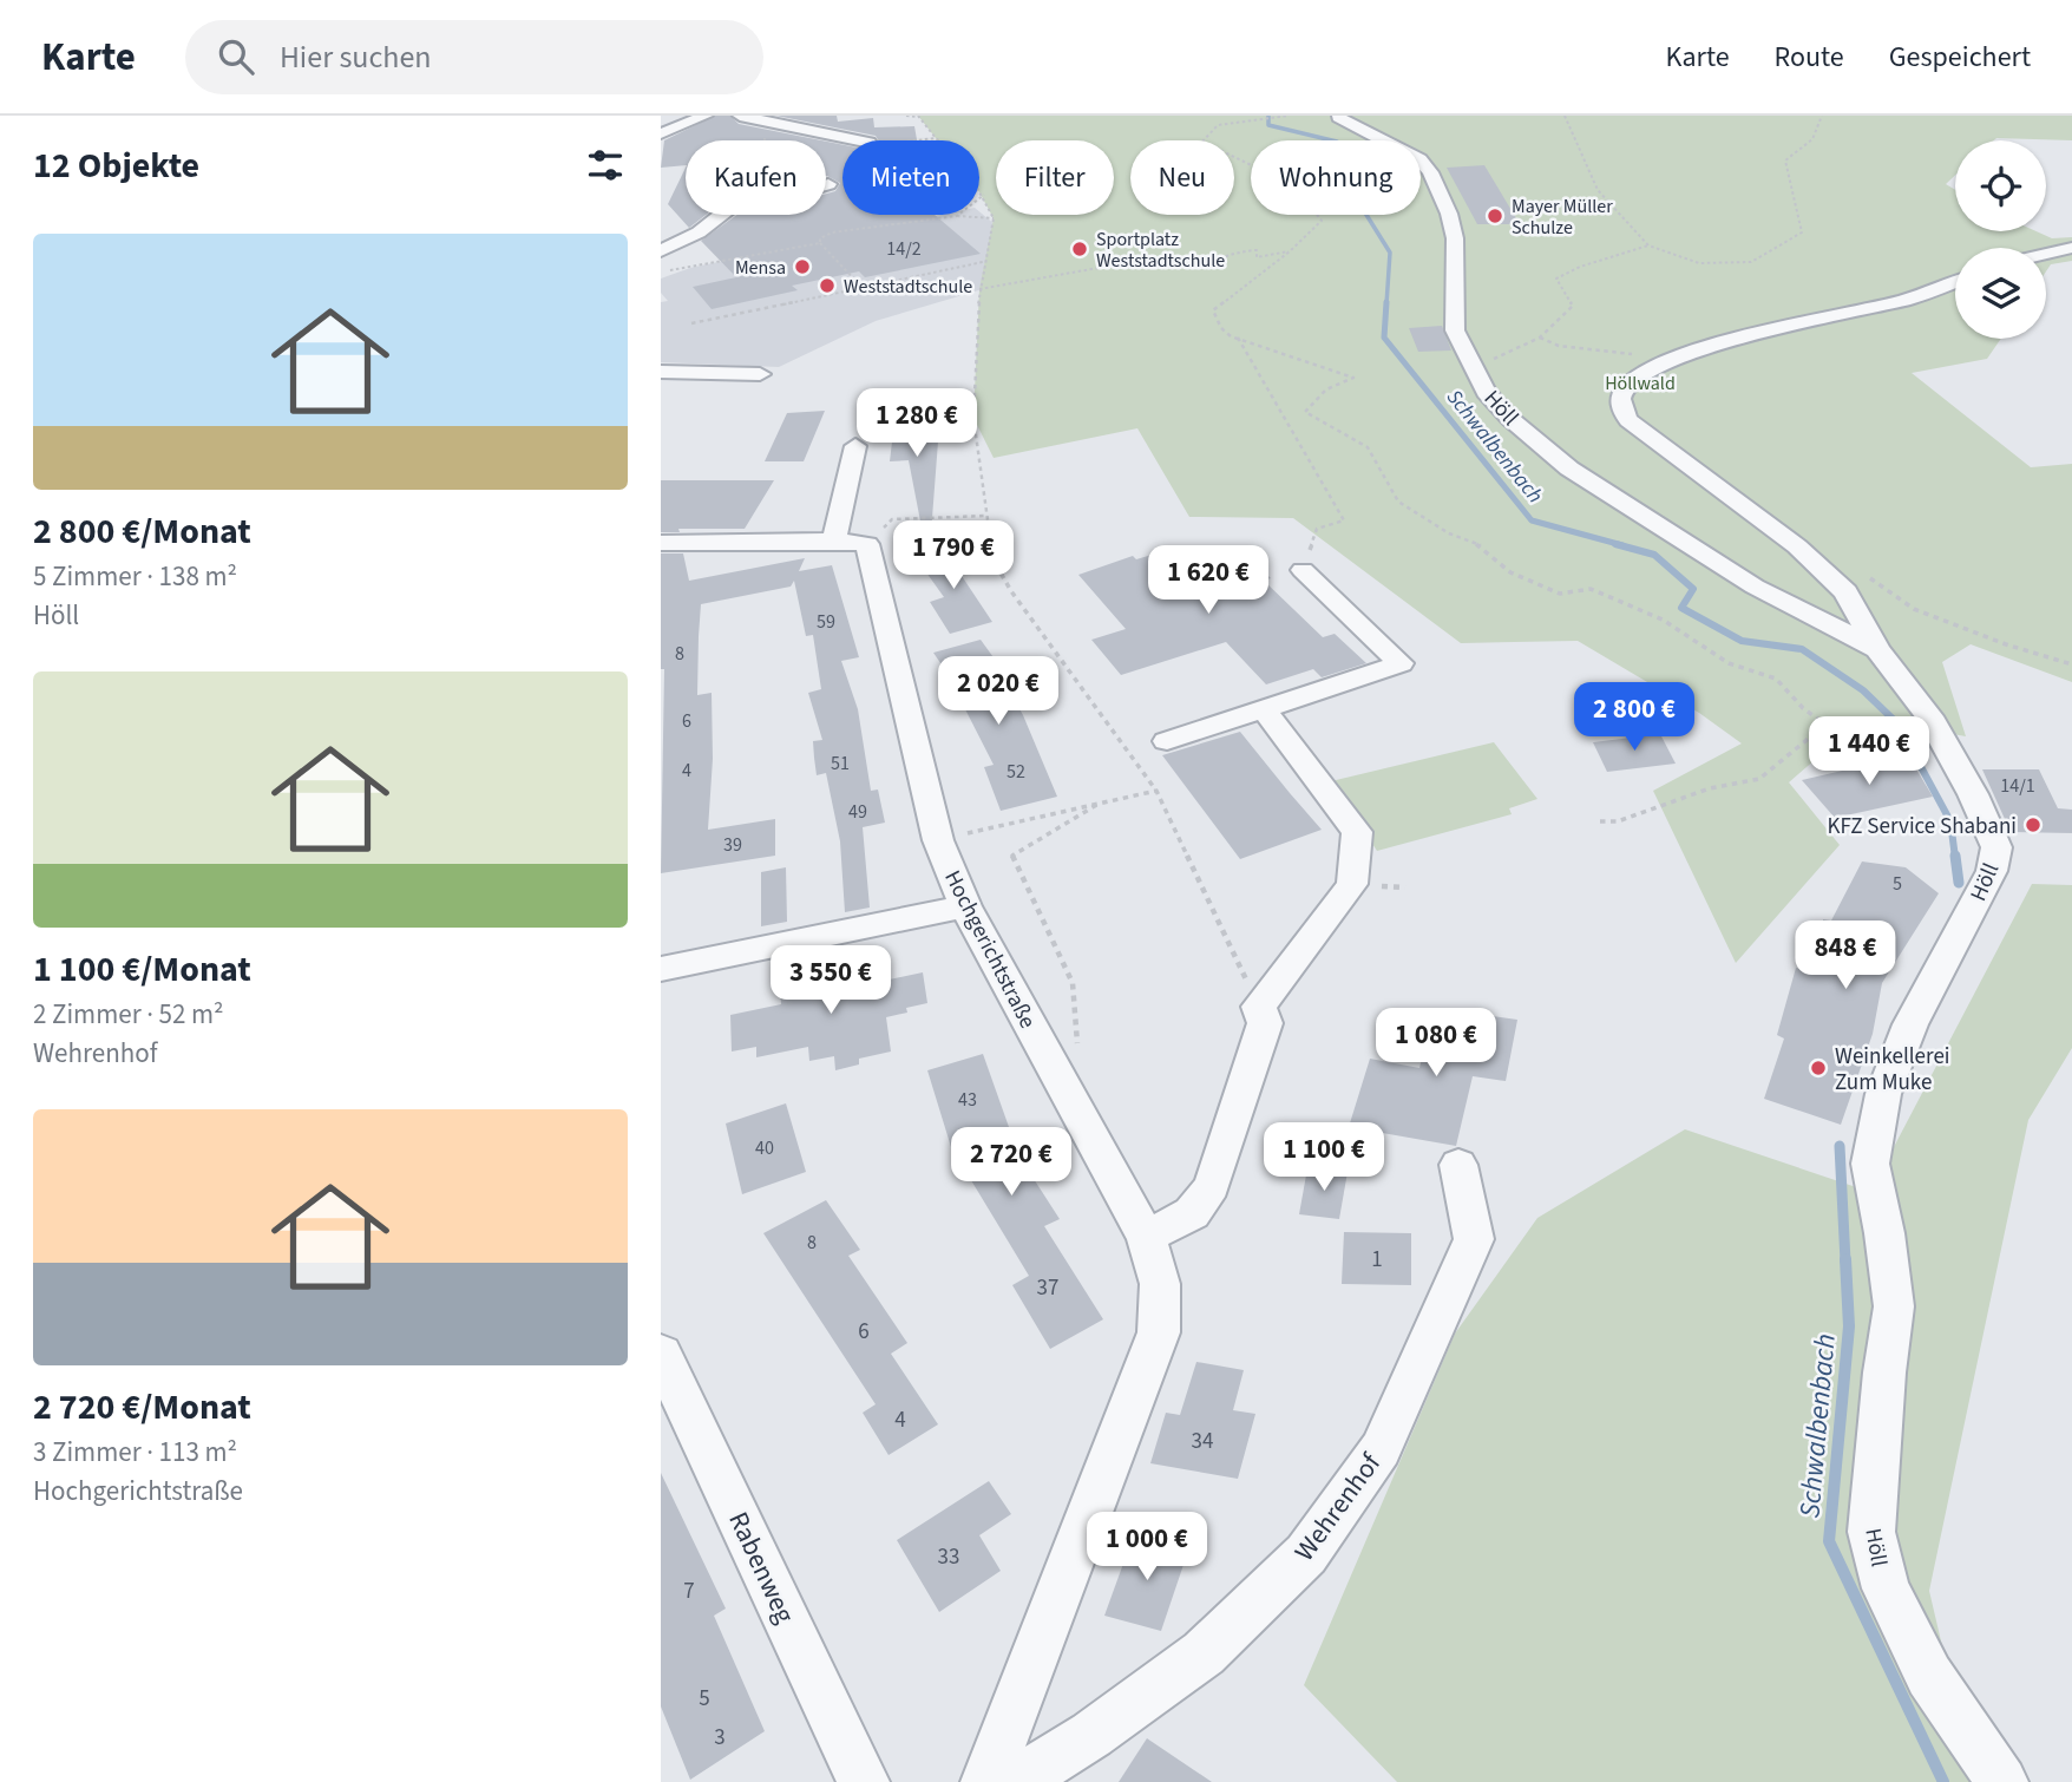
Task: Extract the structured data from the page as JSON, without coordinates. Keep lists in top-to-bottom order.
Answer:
{
  "streets": {
    "street": [
      "Höll",
      "Hochgerichtstraße",
      "Wehrenhof",
      "Rabenweg"
    ]
  },
  "water": ["Schwalbenbach"],
  "parks": ["Höllwald"],
  "places": [
    "Mayer Müller Schulze",
    "Sportplatz Weststadtschule",
    "Mensa",
    "Weststadtschule",
    "KFZ Service Shabani",
    "Weinkellerei Zum Muke"
  ],
  "house_numbers": [
    "14/2",
    "59",
    "8",
    "6",
    "51",
    "4",
    "52",
    "14/1",
    "49",
    "39",
    "5",
    "43",
    "40",
    "8",
    "1",
    "37",
    "6",
    "4",
    "34",
    "33",
    "7",
    "5",
    "3"
  ],
  "page": {
    "header": "Karte",
    "search": "Hier suchen",
    "nav": ["Karte", "Route", "Gespeichert"],
    "heading": "12 Objekte",
    "chip": [
      "Kaufen",
      "Mieten",
      "Filter",
      "Neu",
      "Wohnung"
    ],
    "list": [
      {
        "name": "2 800 €/Monat",
        "note": "5 Zimmer · 138 m² · Höll"
      },
      {
        "name": "1 100 €/Monat",
        "note": "2 Zimmer · 52 m² · Wehrenhof"
      },
      {
        "name": "2 720 €/Monat",
        "note": "3 Zimmer · 113 m² · Hochgerichtstraße"
      }
    ],
    "price": [
      "1 280 €",
      "1 790 €",
      "1 620 €",
      "2 020 €",
      "2 800 €",
      "1 440 €",
      "848 €",
      "3 550 €",
      "1 080 €",
      "1 100 €",
      "2 720 €",
      "1 000 €"
    ]
  }
}
